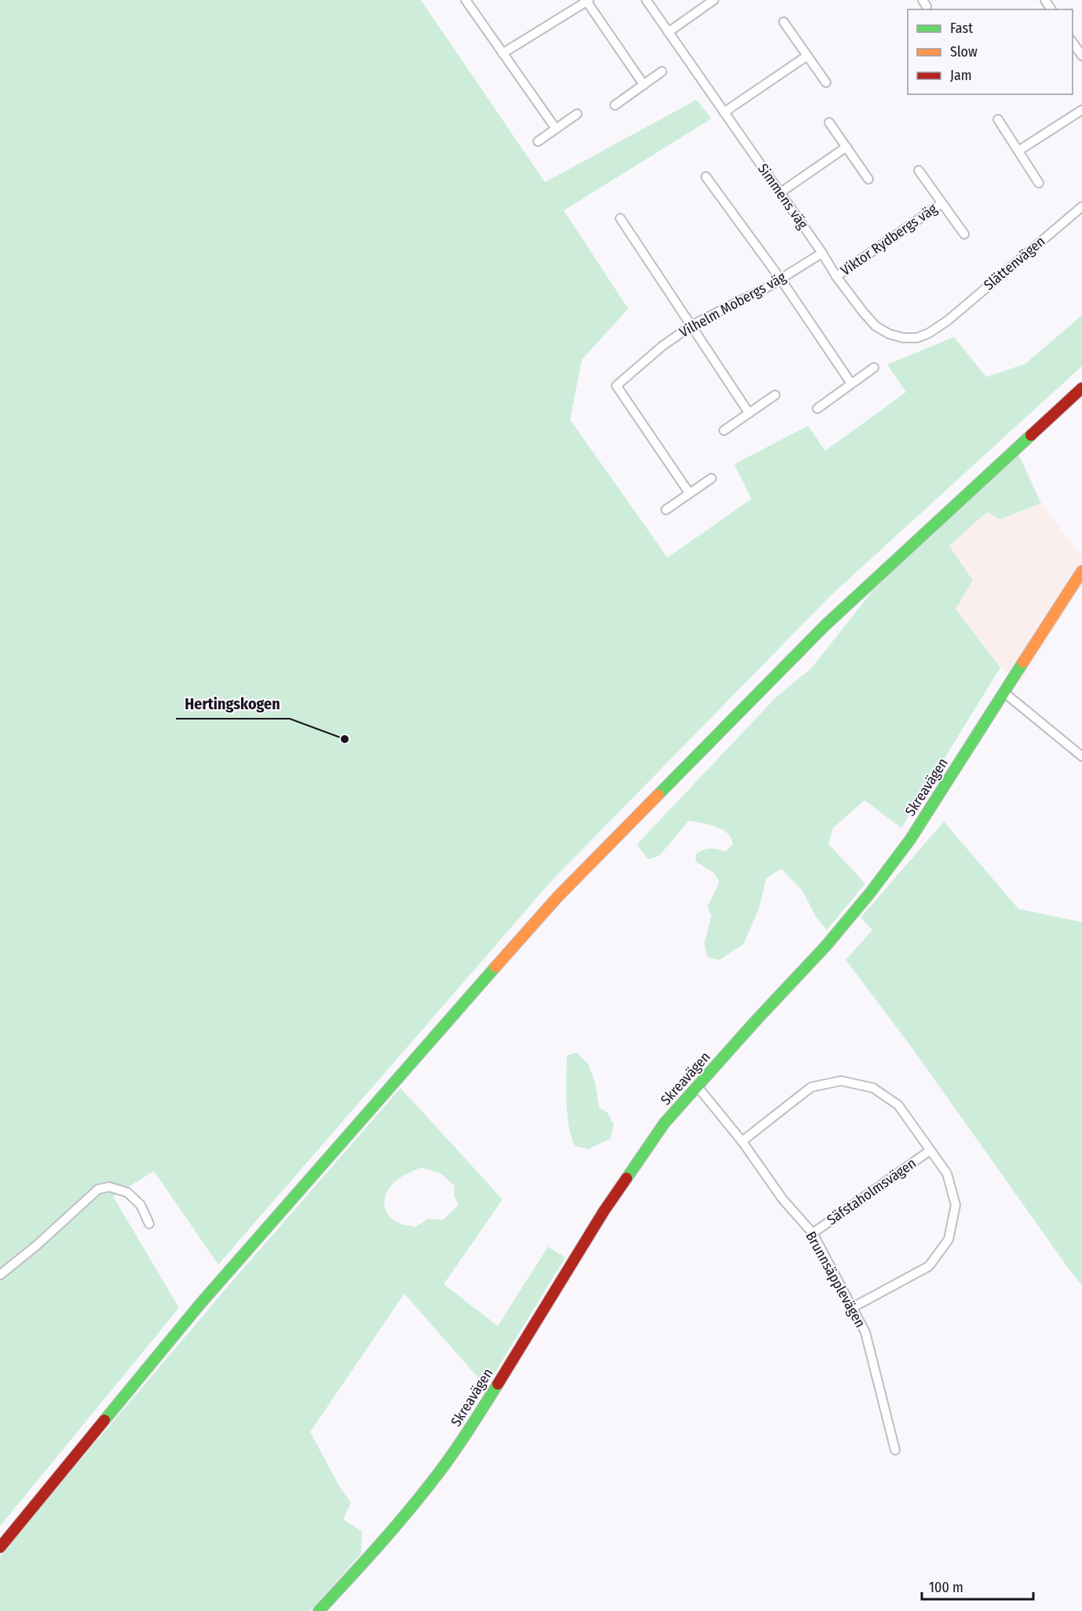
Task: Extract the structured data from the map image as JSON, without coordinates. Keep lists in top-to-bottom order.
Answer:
{
  "streets": {
    "main road": ["Skreavägen"],
    "street": [
      "Simmens väg",
      "Viktor Rydbergs väg",
      "Slättenvägen",
      "Vilhelm Mobergs väg",
      "Säfstaholmsvägen",
      "Brunnsäpplevägen"
    ]
  },
  "crossings": [
    ["Simmens väg", "Viktor Rydbergs väg"],
    ["Simmens väg", "Slättenvägen"],
    ["Simmens väg", "Vilhelm Mobergs väg"],
    ["Skreavägen", "Brunnsäpplevägen"],
    ["Säfstaholmsvägen", "Brunnsäpplevägen"]
  ],
  "places": ["Hertingskogen"],
  "legend": ["Fast", "Slow", "Jam"],
  "scale_bar": "100 m"
}
